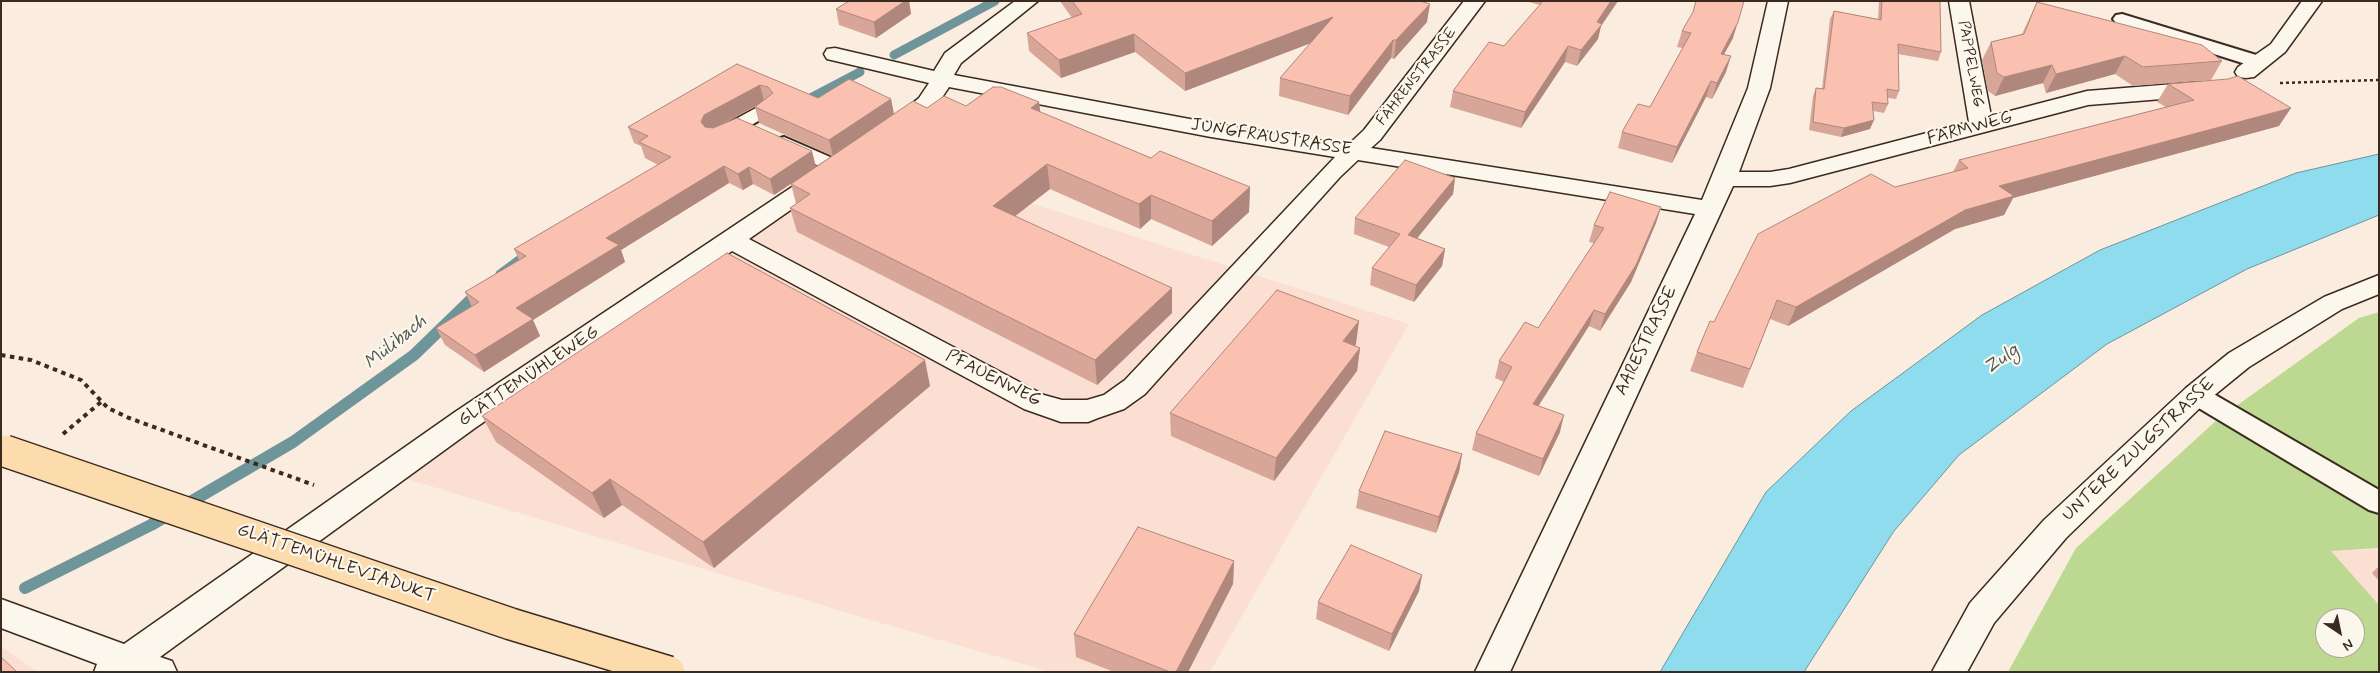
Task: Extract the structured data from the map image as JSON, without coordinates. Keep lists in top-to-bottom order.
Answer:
{
  "streets": {
    "highway": ["GLÄTTEMÜHLEVIADUKT"],
    "street": [
      "PAPPELWEG",
      "FÄHRENSTRASSE",
      "FARMWEG",
      "JUNGFRAUSTRASSE",
      "AARESTRASSE",
      "GLÄTTEMÜHLEWEG",
      "PFAUENWEG",
      "UNTERE ZULGSTRASSE"
    ]
  },
  "crossings": [
    ["PAPPELWEG", "FARMWEG"],
    ["FÄHRENSTRASSE", "JUNGFRAUSTRASSE"],
    ["FÄHRENSTRASSE", "PFAUENWEG"],
    ["FARMWEG", "AARESTRASSE"],
    ["JUNGFRAUSTRASSE", "AARESTRASSE"],
    ["JUNGFRAUSTRASSE", "GLÄTTEMÜHLEWEG"],
    ["JUNGFRAUSTRASSE", "PFAUENWEG"],
    ["GLÄTTEMÜHLEWEG", "PFAUENWEG"]
  ],
  "water": ["Mülibach", "Zulg"],
  "north": "bottom right"
}
